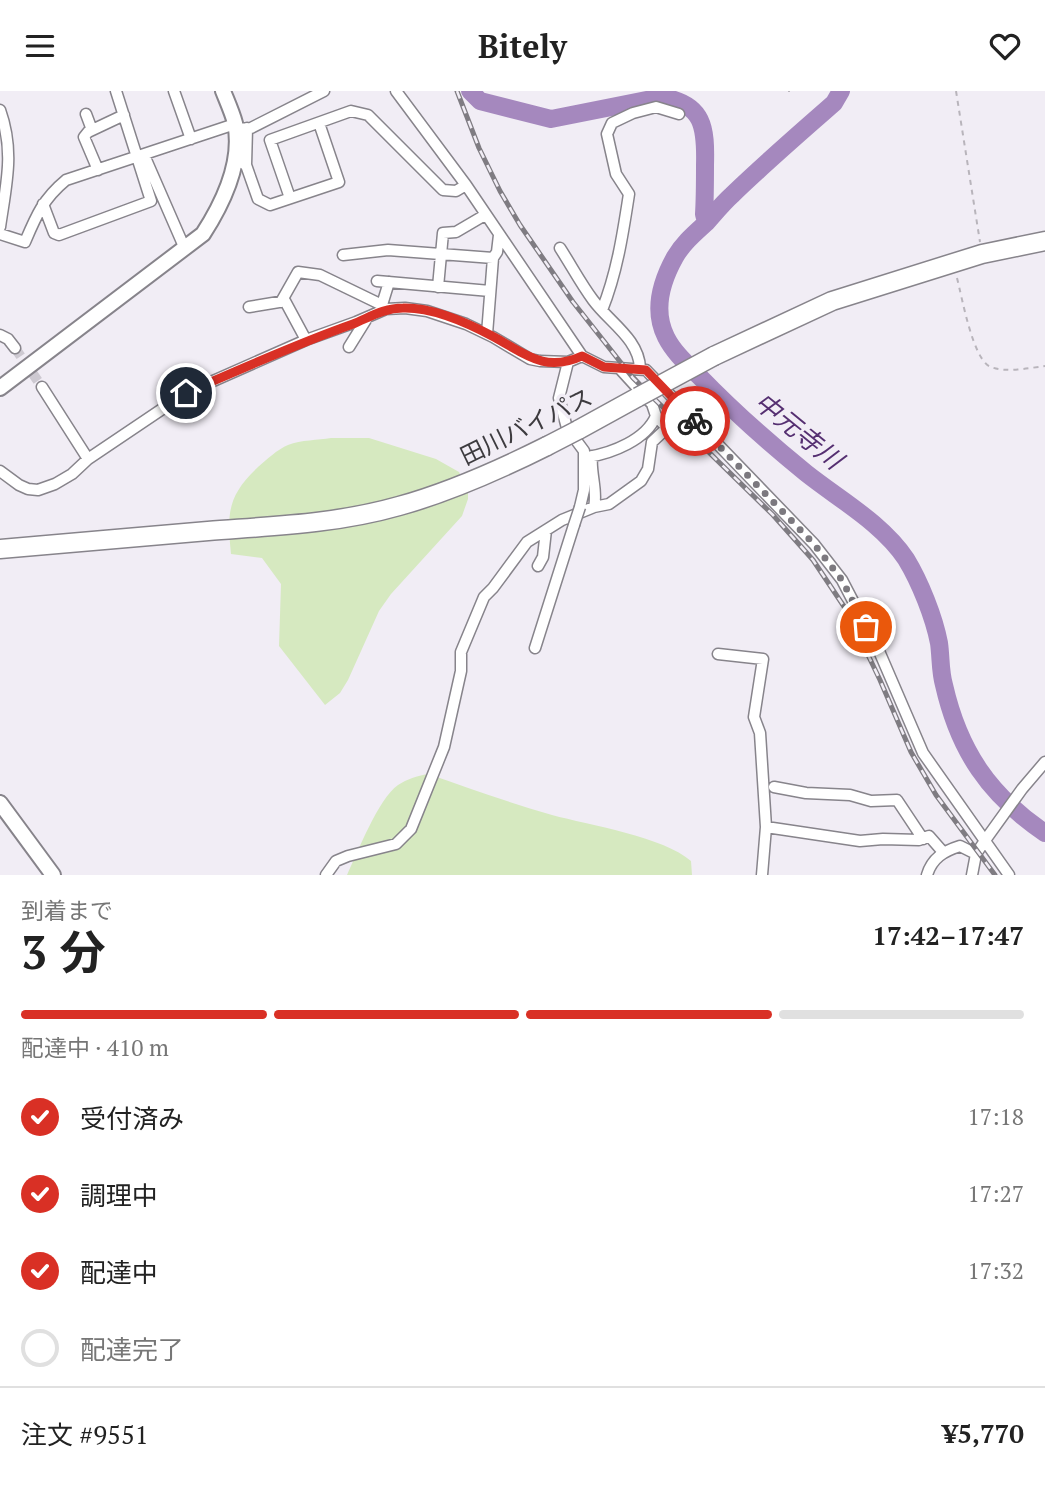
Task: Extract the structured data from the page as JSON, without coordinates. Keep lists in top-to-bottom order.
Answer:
{
  "streets": {
    "highway": ["田川バイパス"]
  },
  "water": ["中元寺川"],
  "page": {
    "header": "Bitely",
    "heading": ["3 分", "到着まで", "17:42–17:47"],
    "panel": ["注文 #9551", "¥5,770"],
    "bar": "配達中 · 410 m",
    "list": [
      ["受付済み", "17:18"],
      ["調理中", "17:27"],
      ["配達中", "17:32"],
      "配達完了"
    ]
  }
}
